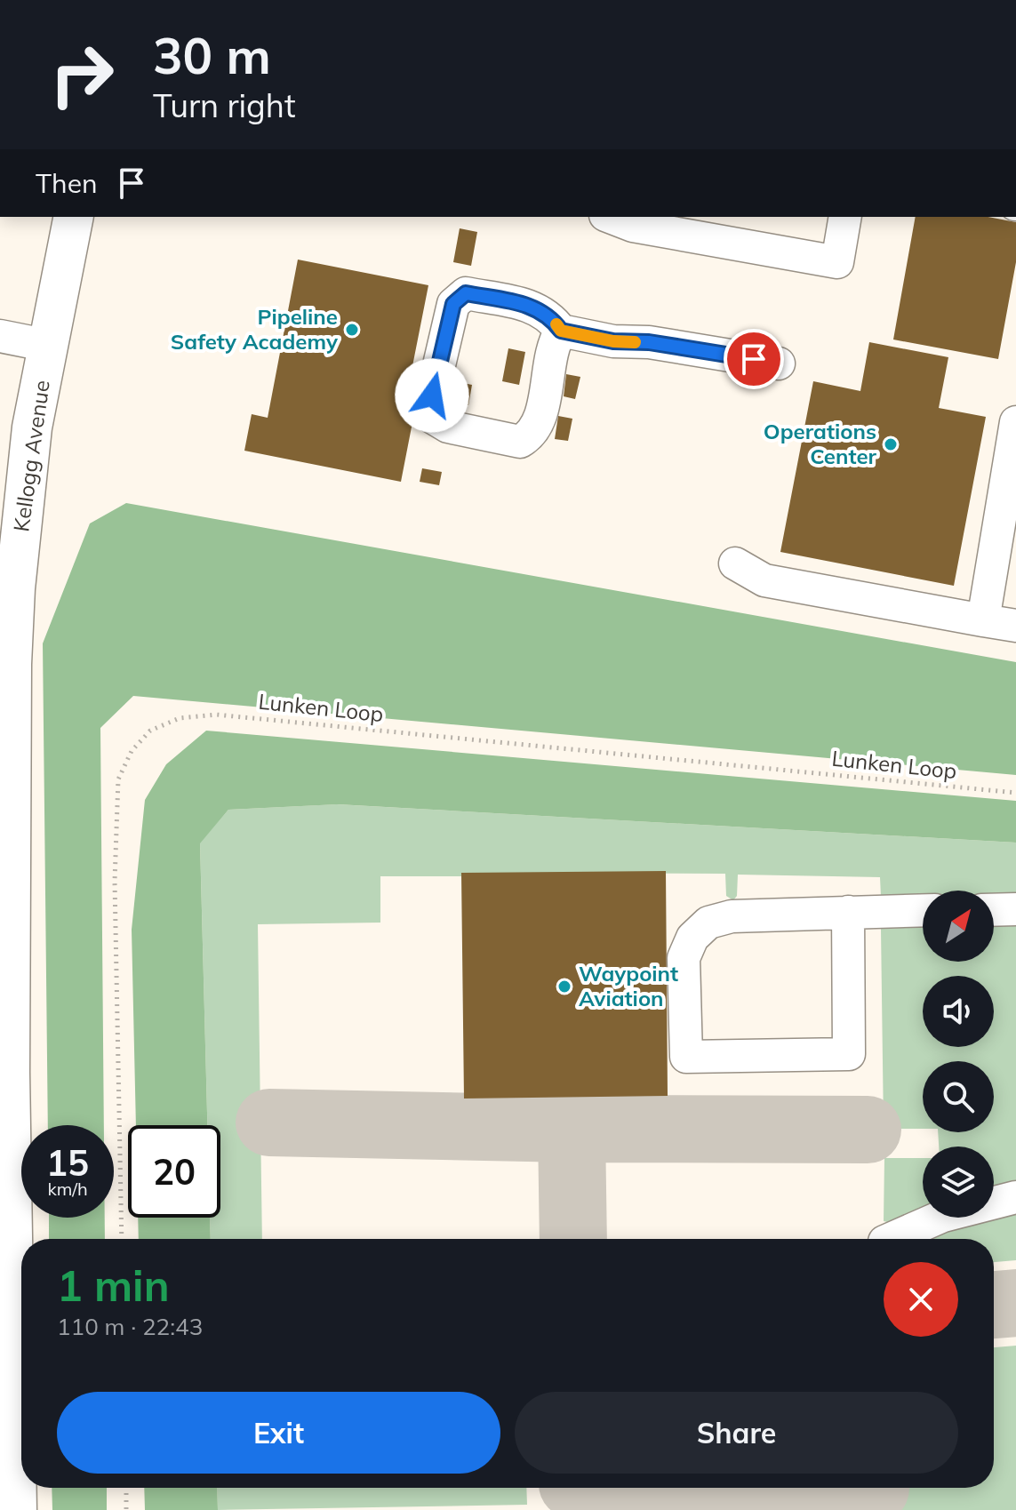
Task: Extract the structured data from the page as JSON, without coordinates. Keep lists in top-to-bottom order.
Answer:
{
  "streets": {
    "main road": ["Kellogg Avenue"],
    "path": ["Lunken Loop"]
  },
  "places": ["Pipeline Safety Academy", "Operations Center", "Waypoint Aviation"],
  "north": "top right",
  "page": {
    "turn": ["30 m", "Turn right"],
    "then": "Then",
    "speed": "15 km/h",
    "limit": "20",
    "heading": ["1 min", "110 m · 22:43"],
    "buttons": ["Exit", "Share"]
  }
}
